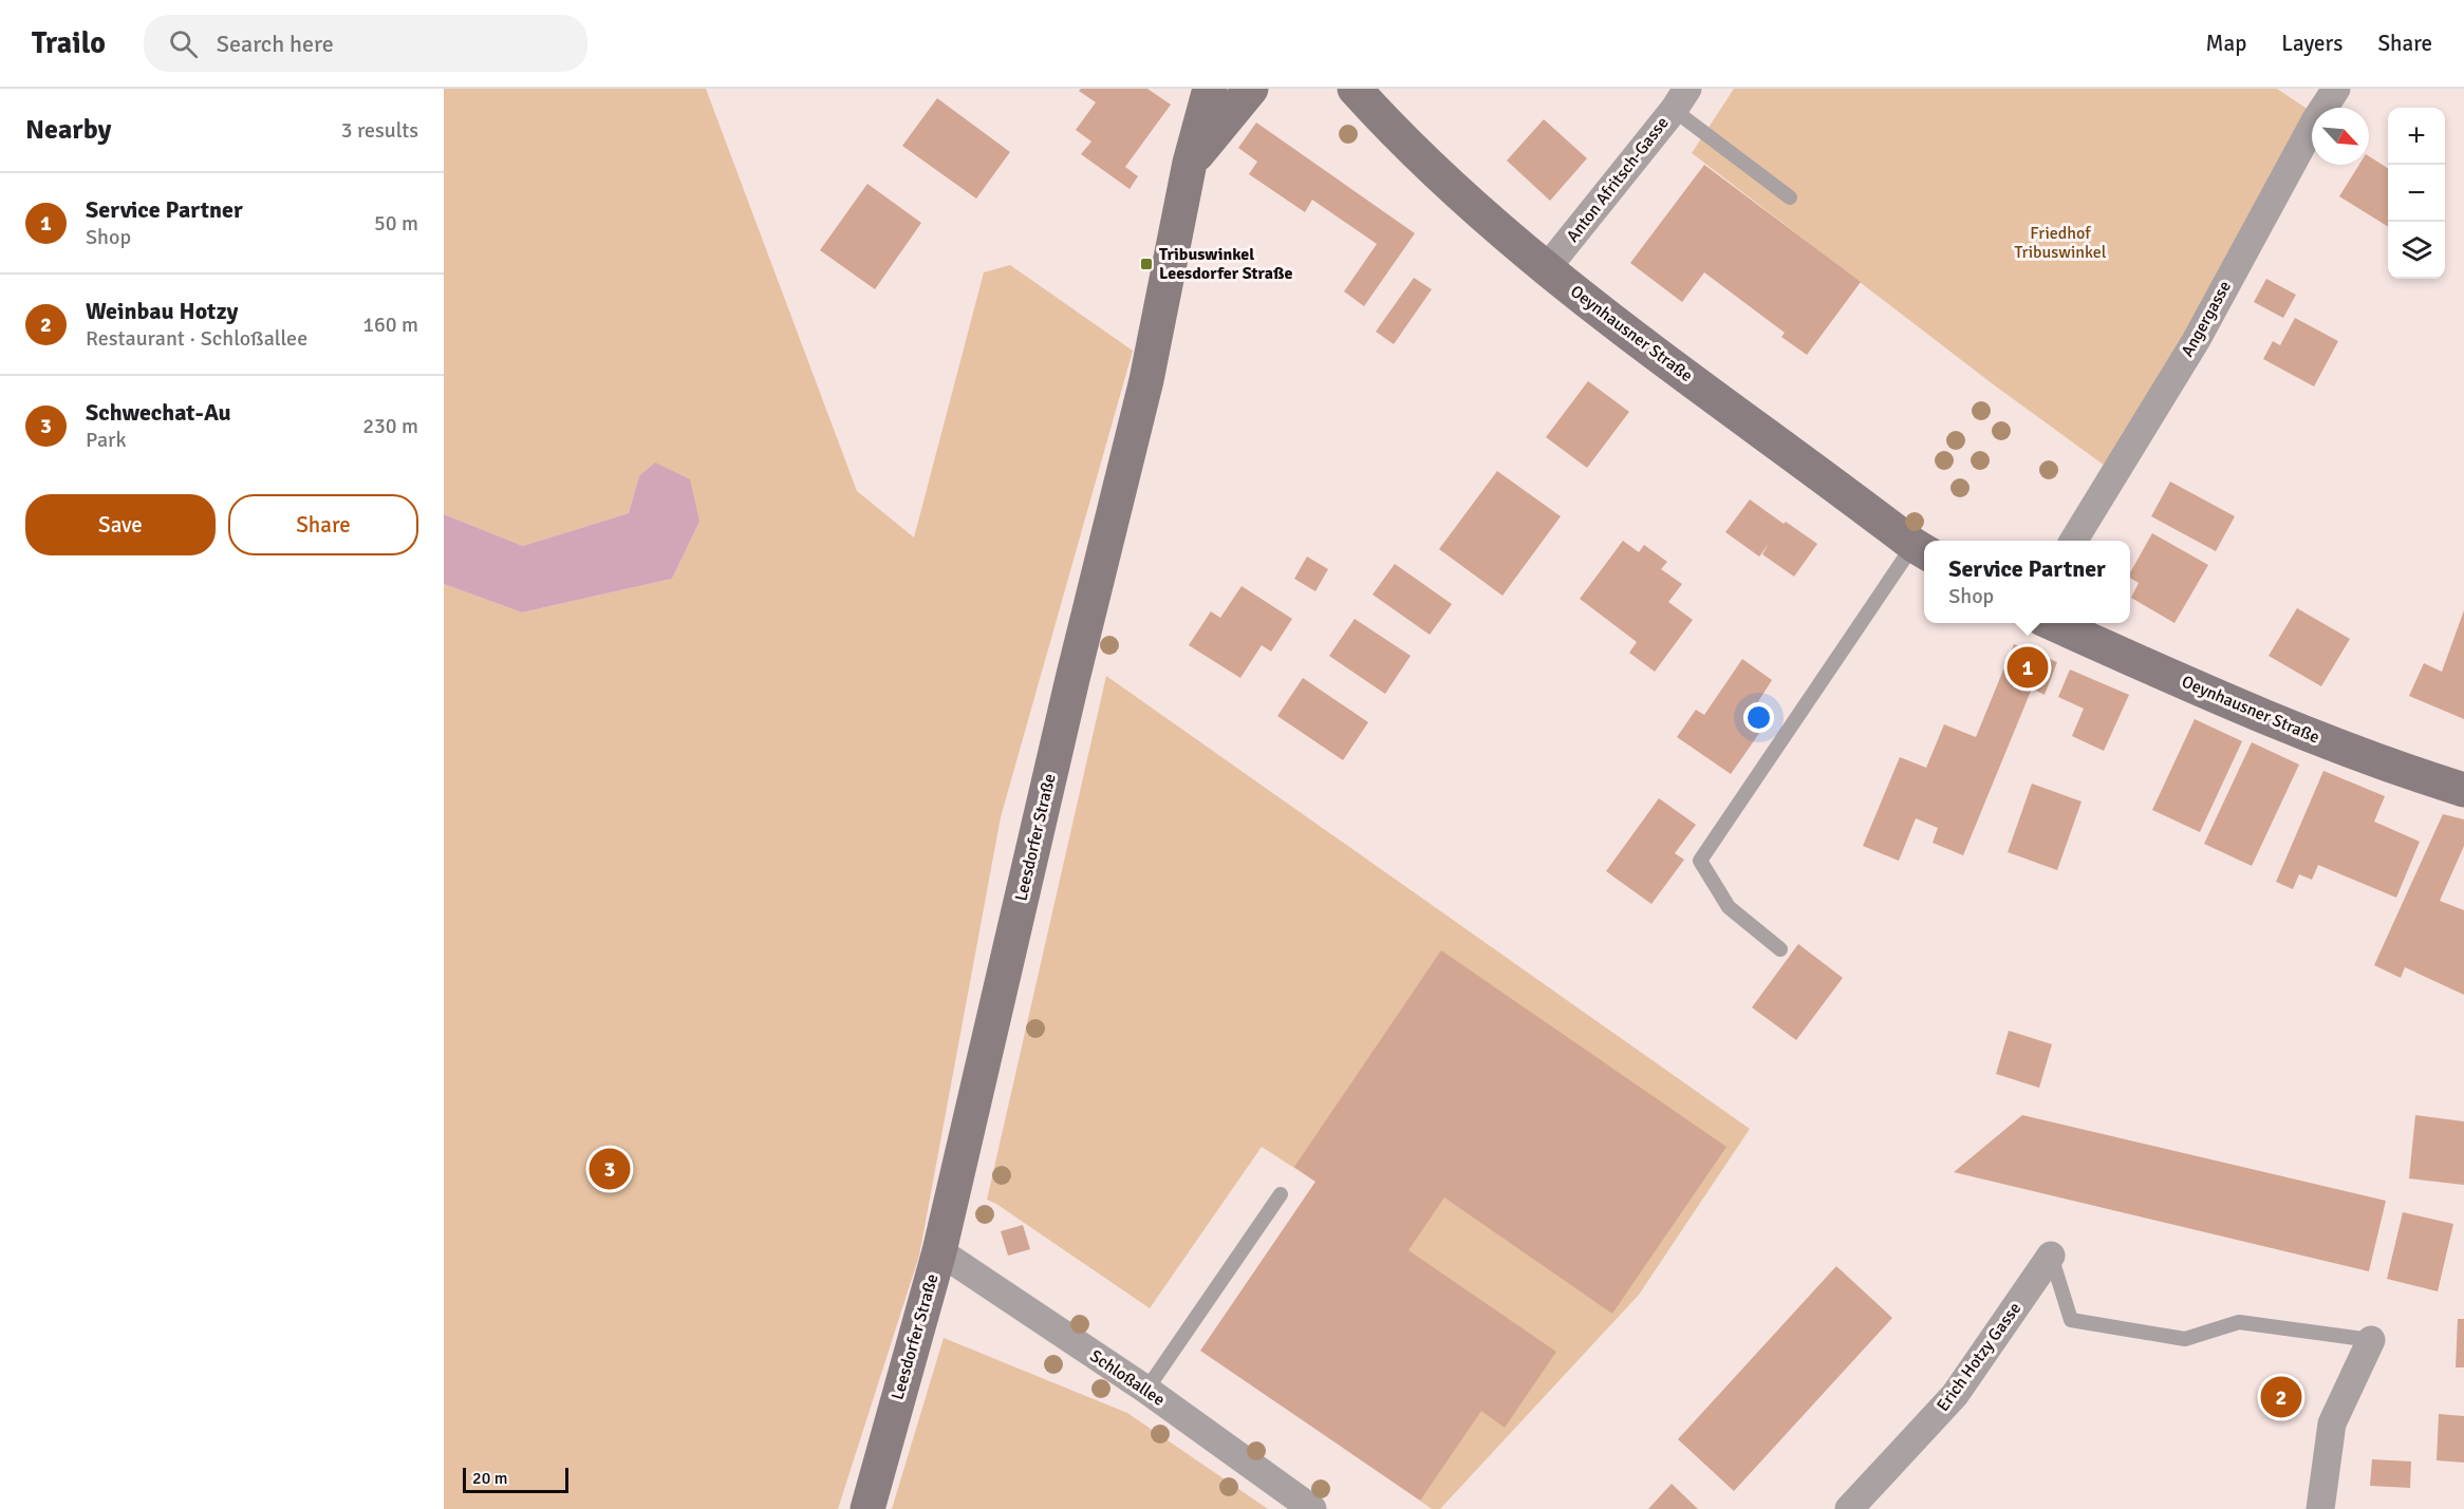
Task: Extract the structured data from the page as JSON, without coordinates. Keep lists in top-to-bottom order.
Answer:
{
  "streets": {
    "street": [
      "Anton Afritsch-Gasse",
      "Angergasse",
      "Oeynhausner Straße",
      "Leesdorfer Straße",
      "Erich Hotzy Gasse",
      "Schloßallee"
    ]
  },
  "crossings": [
    ["Anton Afritsch-Gasse", "Oeynhausner Straße"],
    ["Leesdorfer Straße", "Schloßallee"]
  ],
  "parks": ["Friedhof Tribuswinkel"],
  "places": {
    "transit": ["Tribuswinkel Leesdorfer Straße"]
  },
  "scale_bar": "20 m",
  "north": "bottom right",
  "page": {
    "header": "Trailo",
    "search": "Search here",
    "nav": ["Map", "Layers", "Share"],
    "heading": ["Nearby", "3 results"],
    "map_buttons": ["+", "−"],
    "list": [
      {
        "mark": "1",
        "name": "Service Partner",
        "note": "Shop",
        "value": "50 m"
      },
      {
        "mark": "2",
        "name": "Weinbau Hotzy",
        "note": "Restaurant · Schloßallee",
        "value": "160 m"
      },
      {
        "mark": "3",
        "name": "Schwechat-Au",
        "note": "Park",
        "value": "230 m"
      }
    ],
    "buttons": ["Save", "Share"],
    "popup": ["Service Partner", "Shop"],
    "pins": ["1", "3", "2"],
    "scale": "20 m"
  }
}
